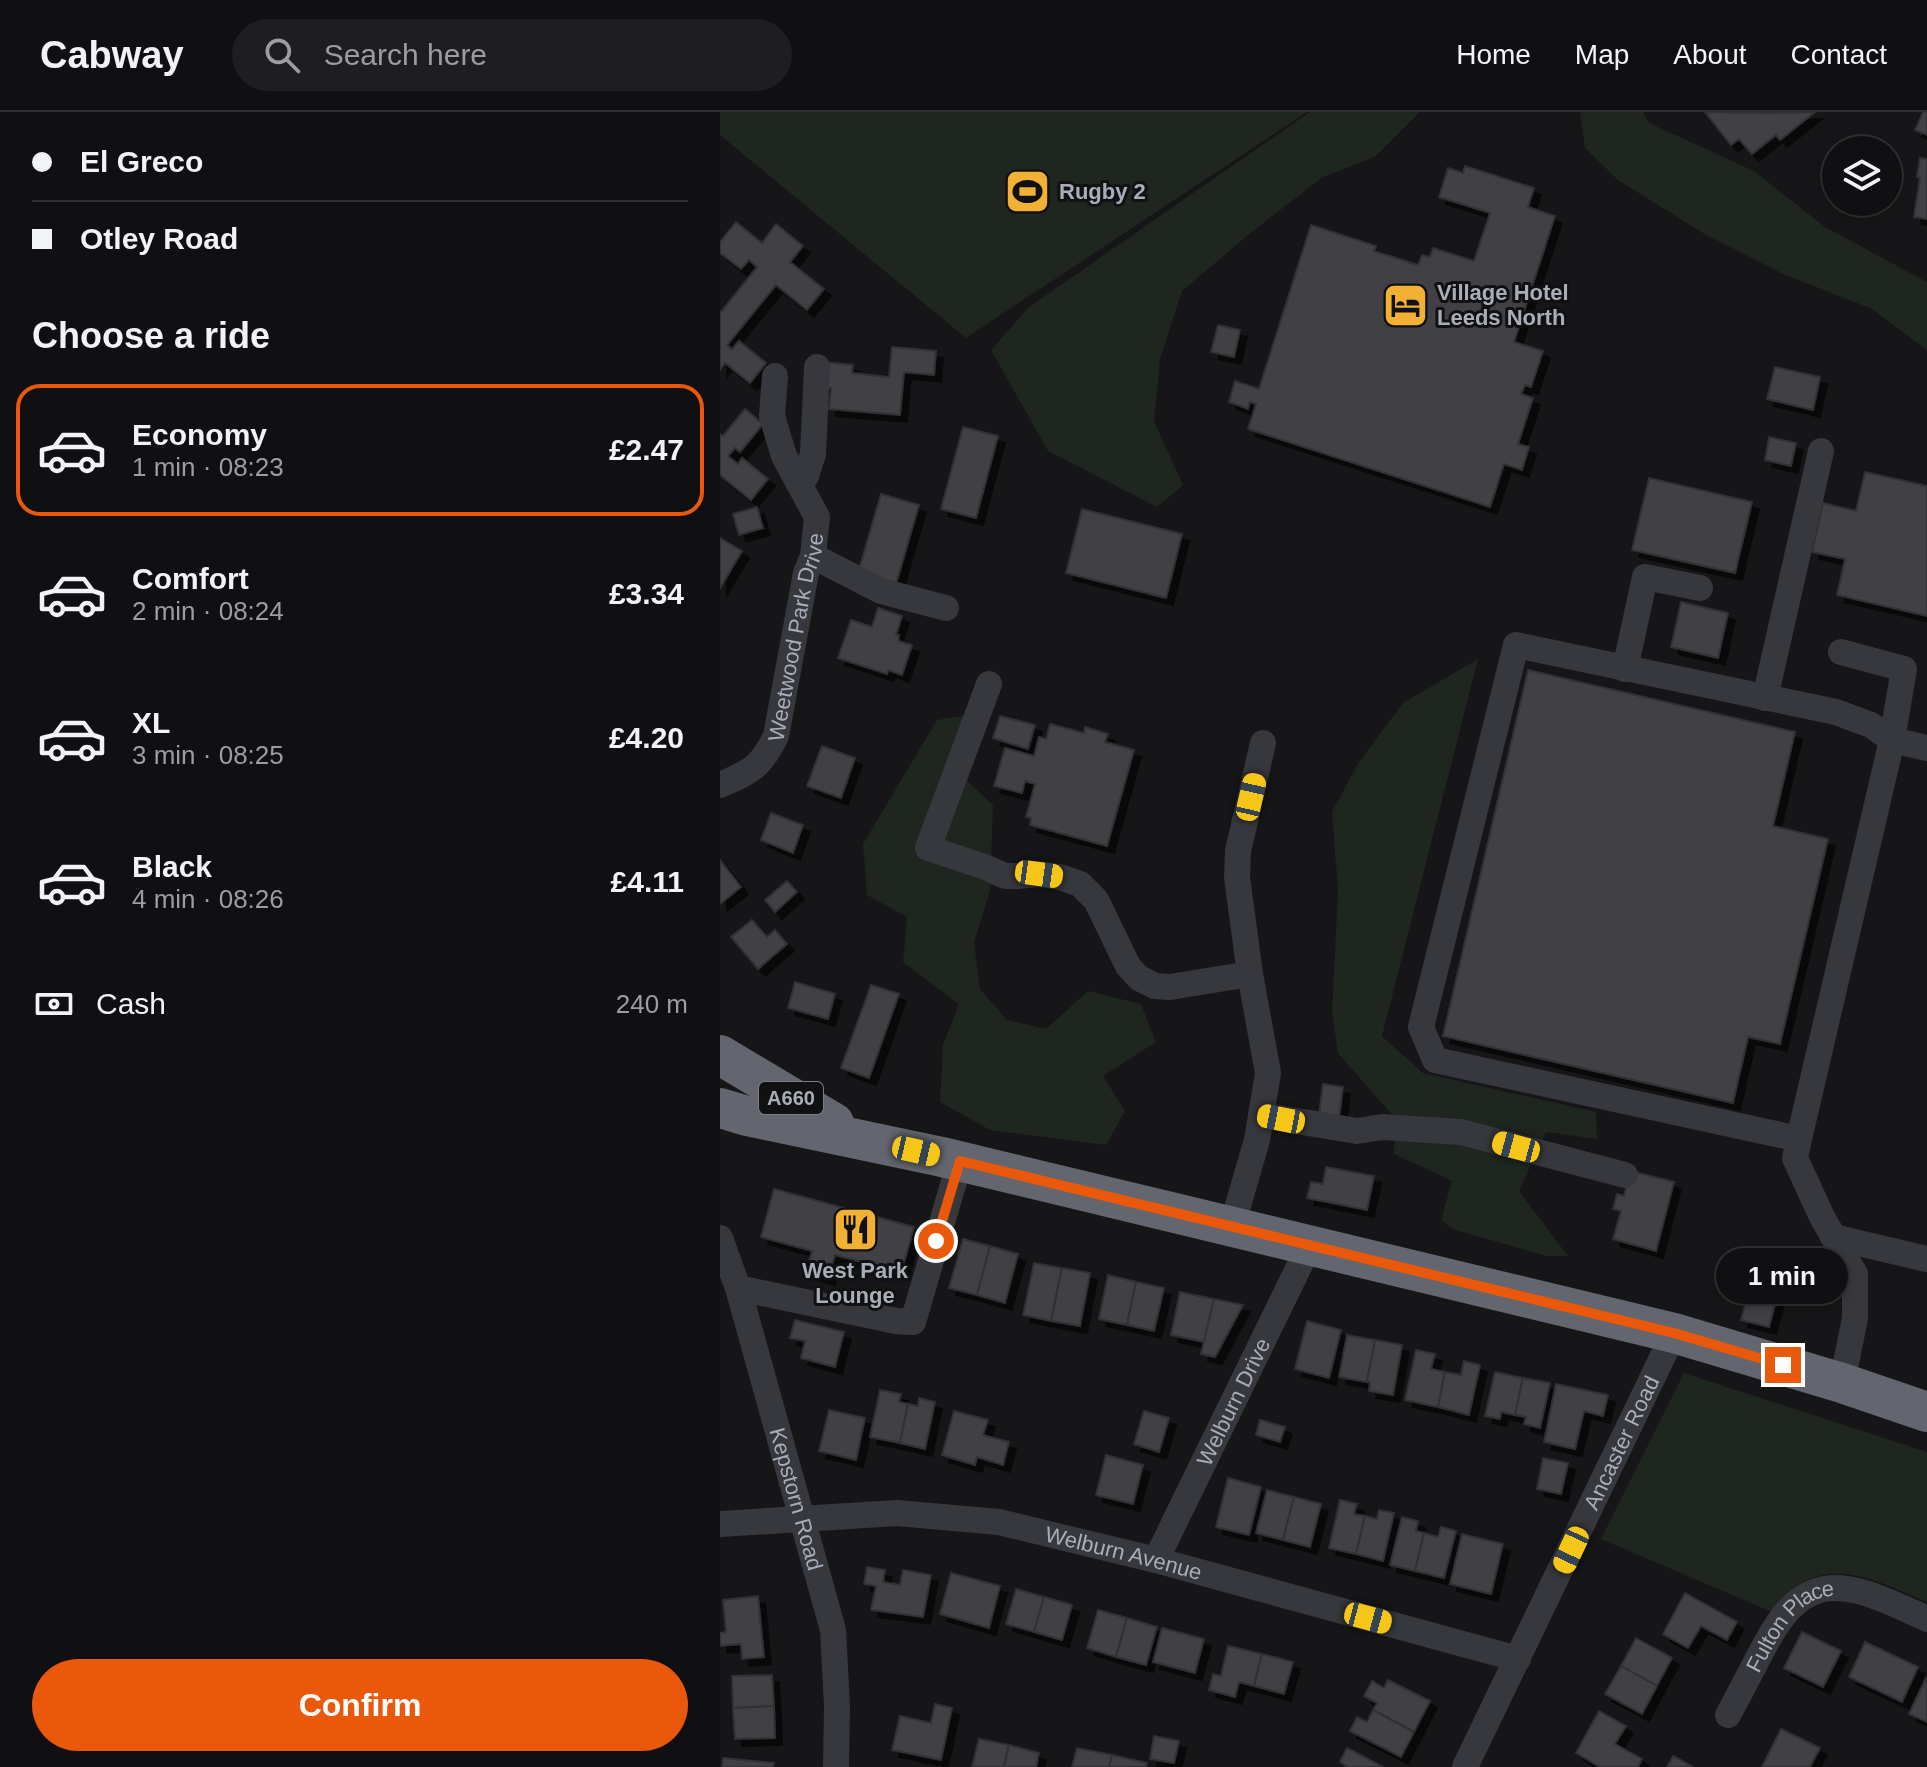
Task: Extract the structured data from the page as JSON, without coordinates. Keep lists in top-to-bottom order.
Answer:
{
  "streets": {
    "highway": ["A660"],
    "street": [
      "Weetwood Park Drive",
      "Welburn Drive",
      "Ancaster Road",
      "Kepstorn Road",
      "Welburn Avenue",
      "Fulton Place"
    ]
  },
  "crossings": [
    ["A660", "Welburn Drive"],
    ["A660", "Ancaster Road"],
    ["Welburn Drive", "Welburn Avenue"],
    ["Ancaster Road", "Welburn Avenue"],
    ["Kepstorn Road", "Welburn Avenue"]
  ],
  "places": {
    "sports": ["Rugby 2"],
    "hotel": ["Village Hotel Leeds North"],
    "restaurant": ["West Park Lounge"]
  },
  "page": {
    "header": "Cabway",
    "search": "Search here",
    "nav": [
      "Home",
      "Map",
      "About",
      "Contact"
    ],
    "banner": ["El Greco", "Otley Road"],
    "heading": "Choose a ride",
    "list": [
      {
        "name": "Economy",
        "note": "1 min · 08:23",
        "value": "£2.47"
      },
      {
        "name": "Comfort",
        "note": "2 min · 08:24",
        "value": "£3.34"
      },
      {
        "name": "XL",
        "note": "3 min · 08:25",
        "value": "£4.20"
      },
      {
        "name": "Black",
        "note": "4 min · 08:26",
        "value": "£4.11"
      }
    ],
    "pay": ["Cash", "240 m"],
    "bubble": "1 min",
    "buttons": "Confirm"
  }
}
